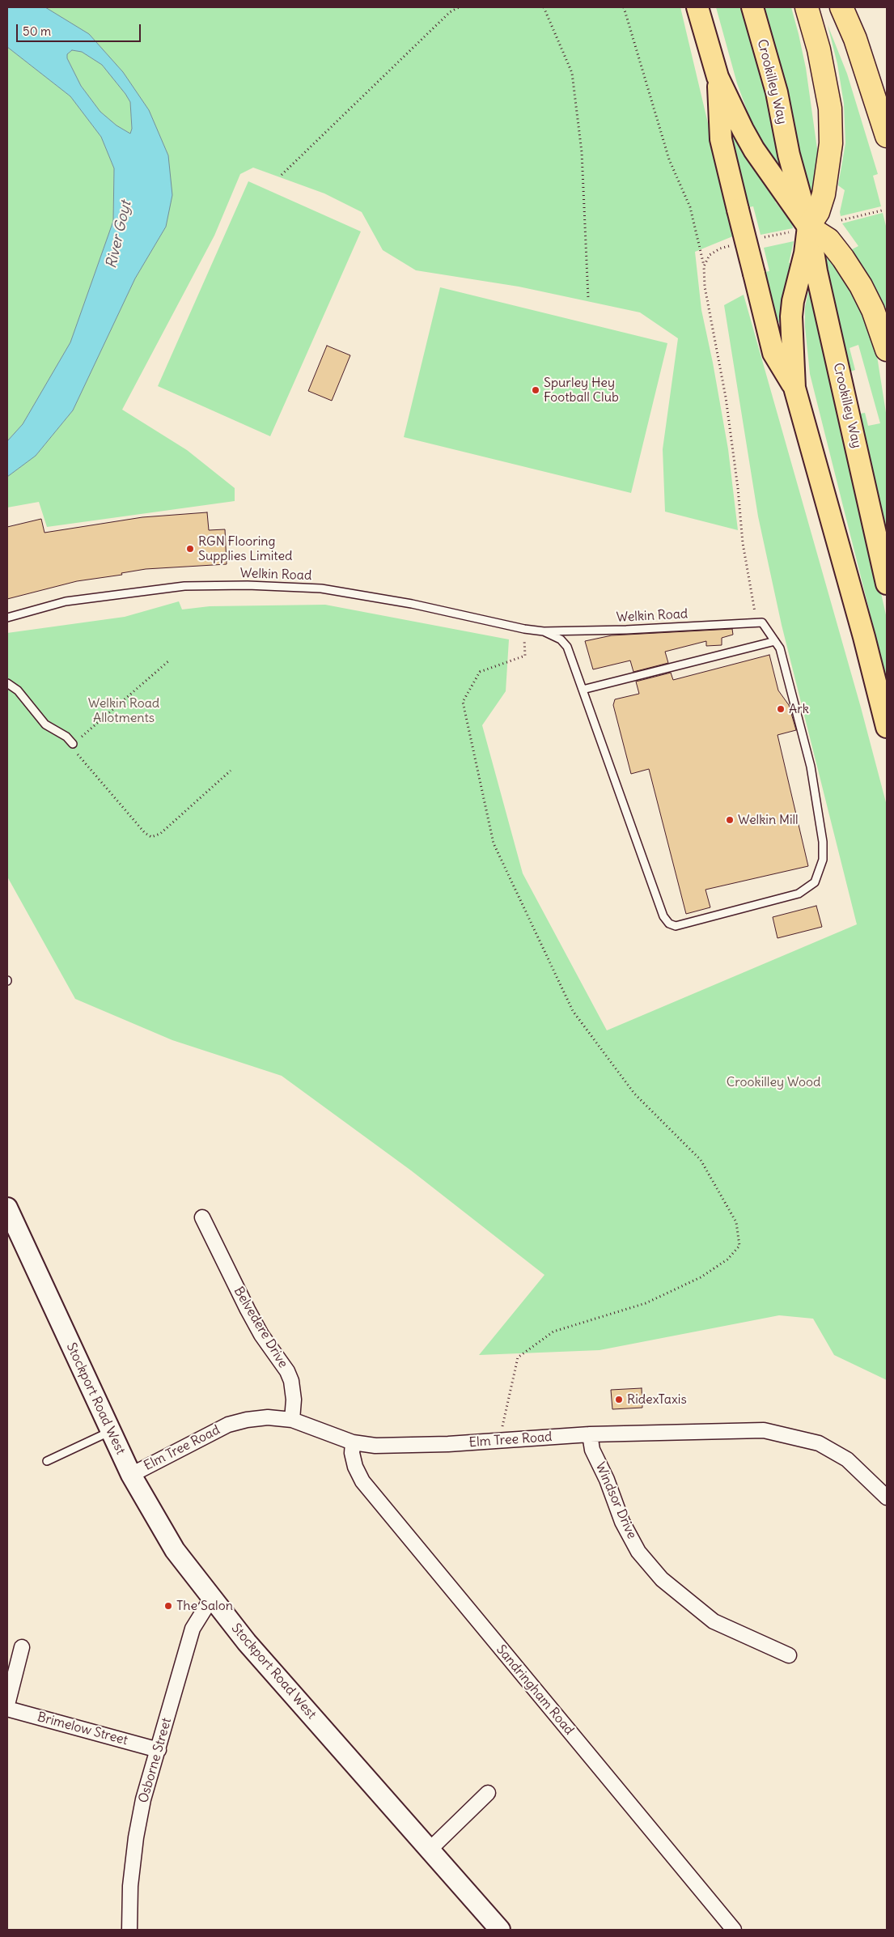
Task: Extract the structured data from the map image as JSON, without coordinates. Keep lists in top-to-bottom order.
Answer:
{
  "streets": {
    "main road": ["Crookilley Way", "Stockport Road West"],
    "street": [
      "Belvedere Drive",
      "Elm Tree Road",
      "Windsor Drive",
      "Sandringham Road",
      "Brimelow Street",
      "Osborne Street"
    ],
    "lane": ["Welkin Road"]
  },
  "crossings": [
    ["Belvedere Drive", "Elm Tree Road"],
    ["Stockport Road West", "Elm Tree Road"],
    ["Stockport Road West", "Osborne Street"],
    ["Elm Tree Road", "Windsor Drive"],
    ["Elm Tree Road", "Sandringham Road"],
    ["Brimelow Street", "Osborne Street"]
  ],
  "water": ["River Goyt"],
  "parks": ["Welkin Road Allotments", "Crookilley Wood"],
  "places": [
    "Spurley Hey Football Club",
    "RGN Flooring Supplies Limited",
    "Ark",
    "Welkin Mill",
    "RidexTaxis",
    "The Salon"
  ],
  "scale_bar": "50 m"
}
